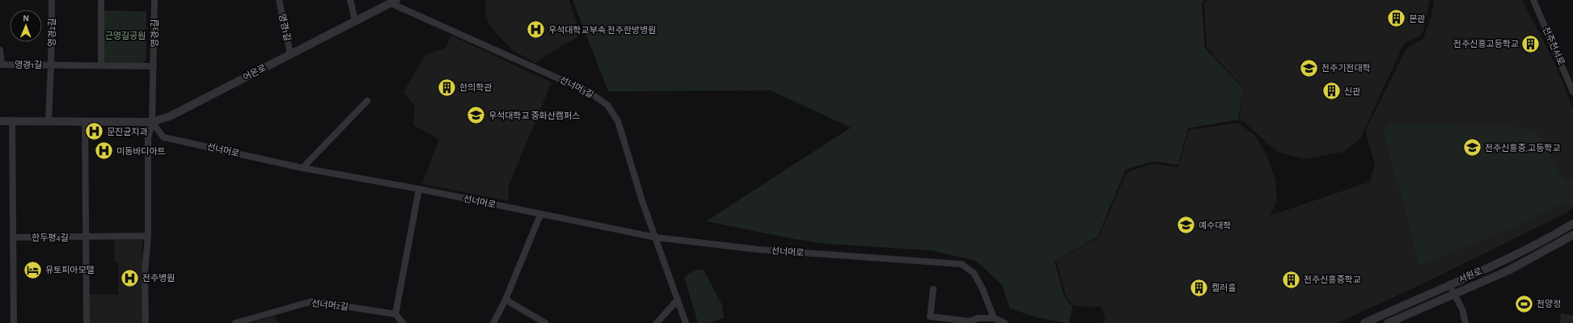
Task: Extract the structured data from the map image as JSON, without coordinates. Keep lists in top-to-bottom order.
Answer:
{
  "streets": {
    "street": [
      "영경1길",
      "영경2길",
      "영경3길",
      "전주천서로",
      "어은로",
      "선너머3길",
      "선너머로",
      "한두평4길",
      "서원로",
      "선너머2길"
    ]
  },
  "crossings": [
    ["영경1길", "영경2길"],
    ["영경1길", "어은로"],
    ["영경2길", "어은로"],
    ["영경3길", "어은로"],
    ["영경3길", "선너머로"],
    ["어은로", "선너머3길"],
    ["어은로", "선너머로"],
    ["선너머3길", "선너머로"]
  ],
  "parks": ["근영길공원"],
  "places": {
    "building": [
      "본관",
      "전주신흥고등학교",
      "한의학관",
      "신관",
      "전주신흥중학교",
      "켈러홀"
    ],
    "hospital": [
      "우석대학교부속 전주한방병원",
      "문진균치과",
      "미동바디아트",
      "전주병원"
    ],
    "school or university": [
      "전주기전대학",
      "우석대학교 중화산캠퍼스",
      "전주신흥중,고등학교",
      "예수대학"
    ],
    "hotel": ["유토피아모텔"],
    "sports": ["천양정"]
  },
  "north": "top"
}
